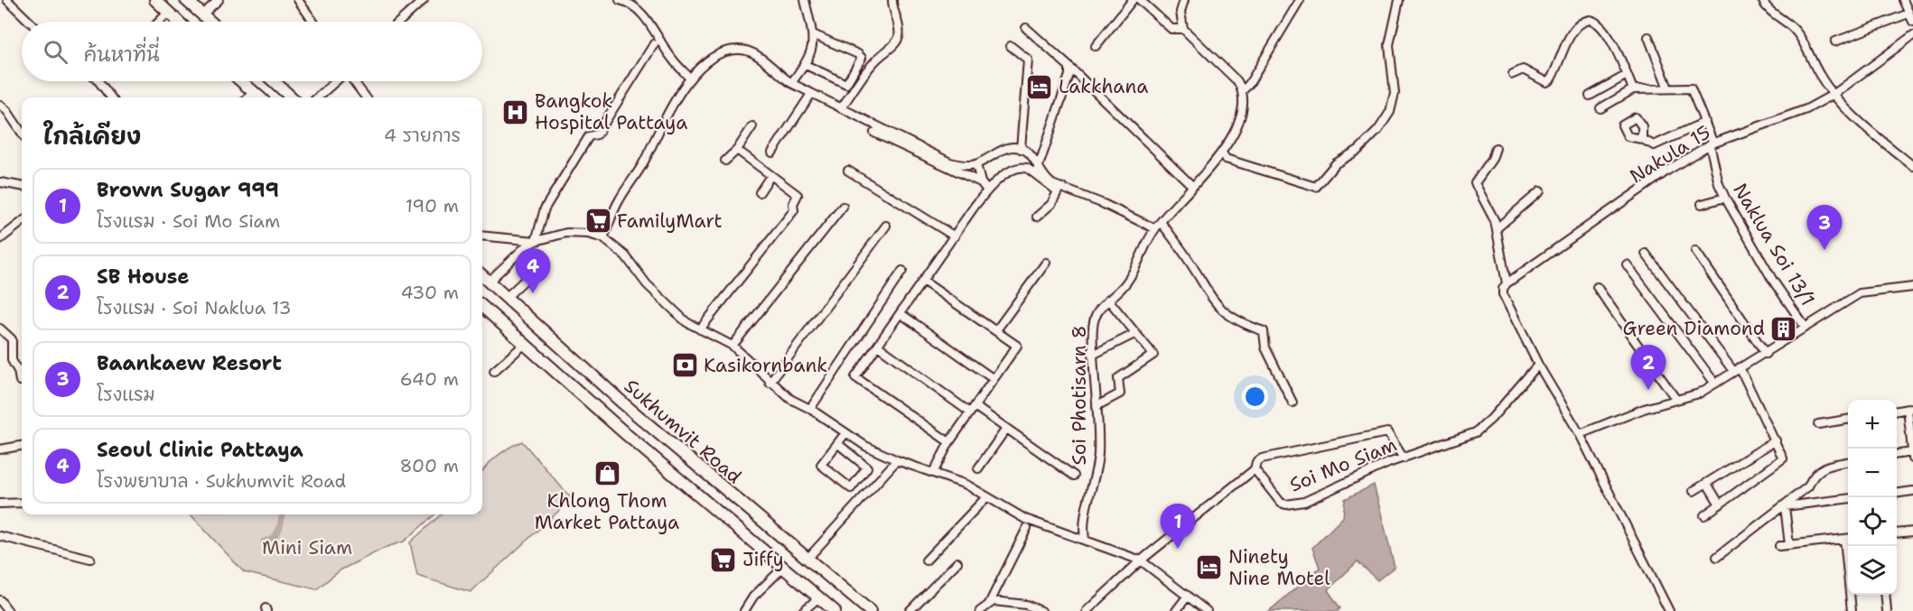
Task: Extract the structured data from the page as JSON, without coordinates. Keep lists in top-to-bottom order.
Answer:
{
  "streets": {
    "highway": ["Sukhumvit Road"],
    "street": [
      "Nakula 15",
      "Naklua Soi 13/1",
      "Soi Photisarn 8",
      "Soi Mo Siam"
    ]
  },
  "crossings": [
    ["Nakula 15", "Naklua Soi 13/1"]
  ],
  "parks": ["Mini Siam"],
  "places": {
    "hotel": ["Lakkhana", "Ninety Nine Motel"],
    "hospital": ["Bangkok Hospital Pattaya"],
    "supermarket": ["FamilyMart", "Jiffy"],
    "building": ["Green Diamond"],
    "bank": ["Kasikornbank"],
    "shop": ["Khlong Thom Market Pattaya"]
  },
  "page": {
    "search": "ค้นหาที่นี่",
    "heading": ["ใกล้เคียง", "4 รายการ"],
    "list": [
      {
        "mark": "1",
        "name": "Brown Sugar 999",
        "note": "โรงแรม · Soi Mo Siam",
        "value": "190 m"
      },
      {
        "mark": "2",
        "name": "SB House",
        "note": "โรงแรม · Soi Naklua 13",
        "value": "430 m"
      },
      {
        "mark": "3",
        "name": "Baankaew Resort",
        "note": "โรงแรม",
        "value": "640 m"
      },
      {
        "mark": "4",
        "name": "Seoul Clinic Pattaya",
        "note": "โรงพยาบาล · Sukhumvit Road",
        "value": "800 m"
      }
    ],
    "pins": [
      "3",
      "4",
      "2",
      "1"
    ],
    "map_buttons": ["+", "−"]
  }
}
